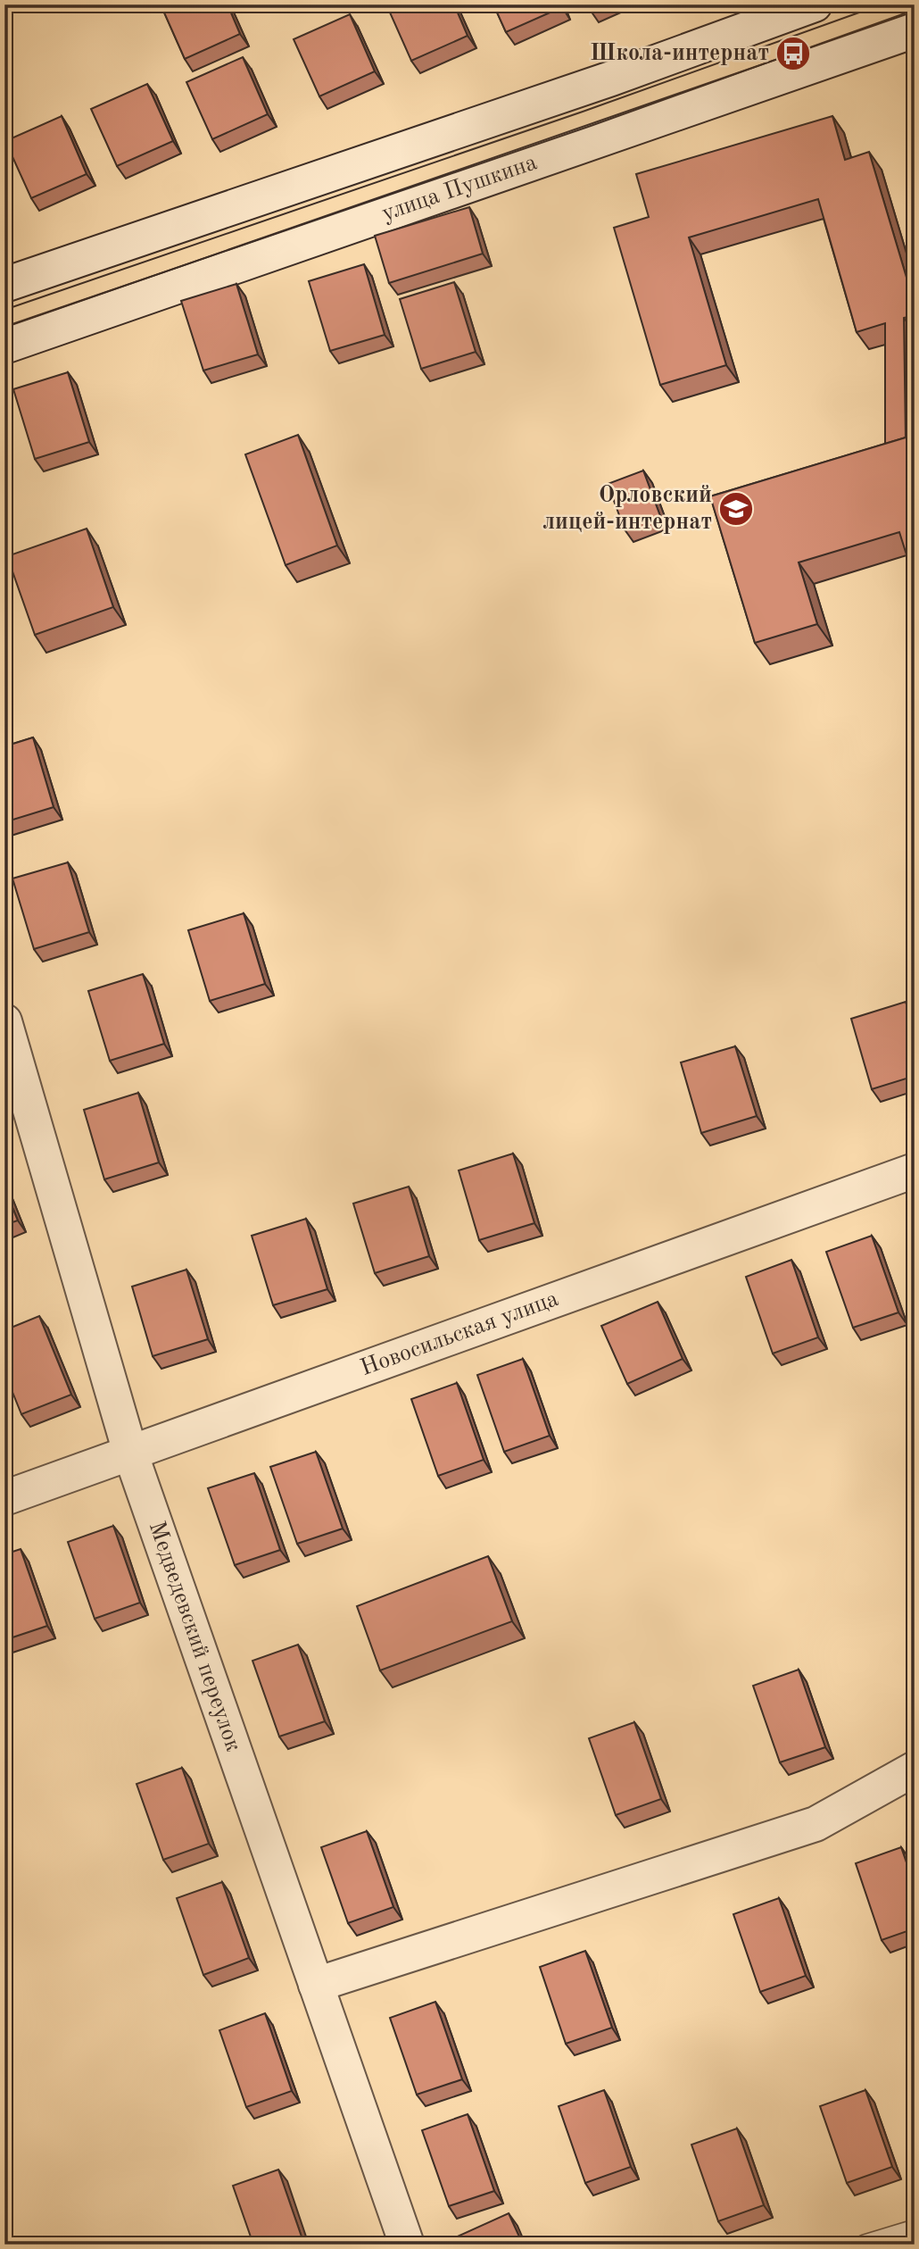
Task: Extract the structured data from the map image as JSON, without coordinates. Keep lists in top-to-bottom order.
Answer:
{
  "streets": {
    "street": ["улица Пушкина", "Новосильская улица", "Медведевский переулок"]
  },
  "crossings": [
    ["Новосильская улица", "Медведевский переулок"]
  ],
  "places": {
    "bus stop": ["Школа-интернат"],
    "school or university": ["Орловский лицей-интернат"]
  }
}
